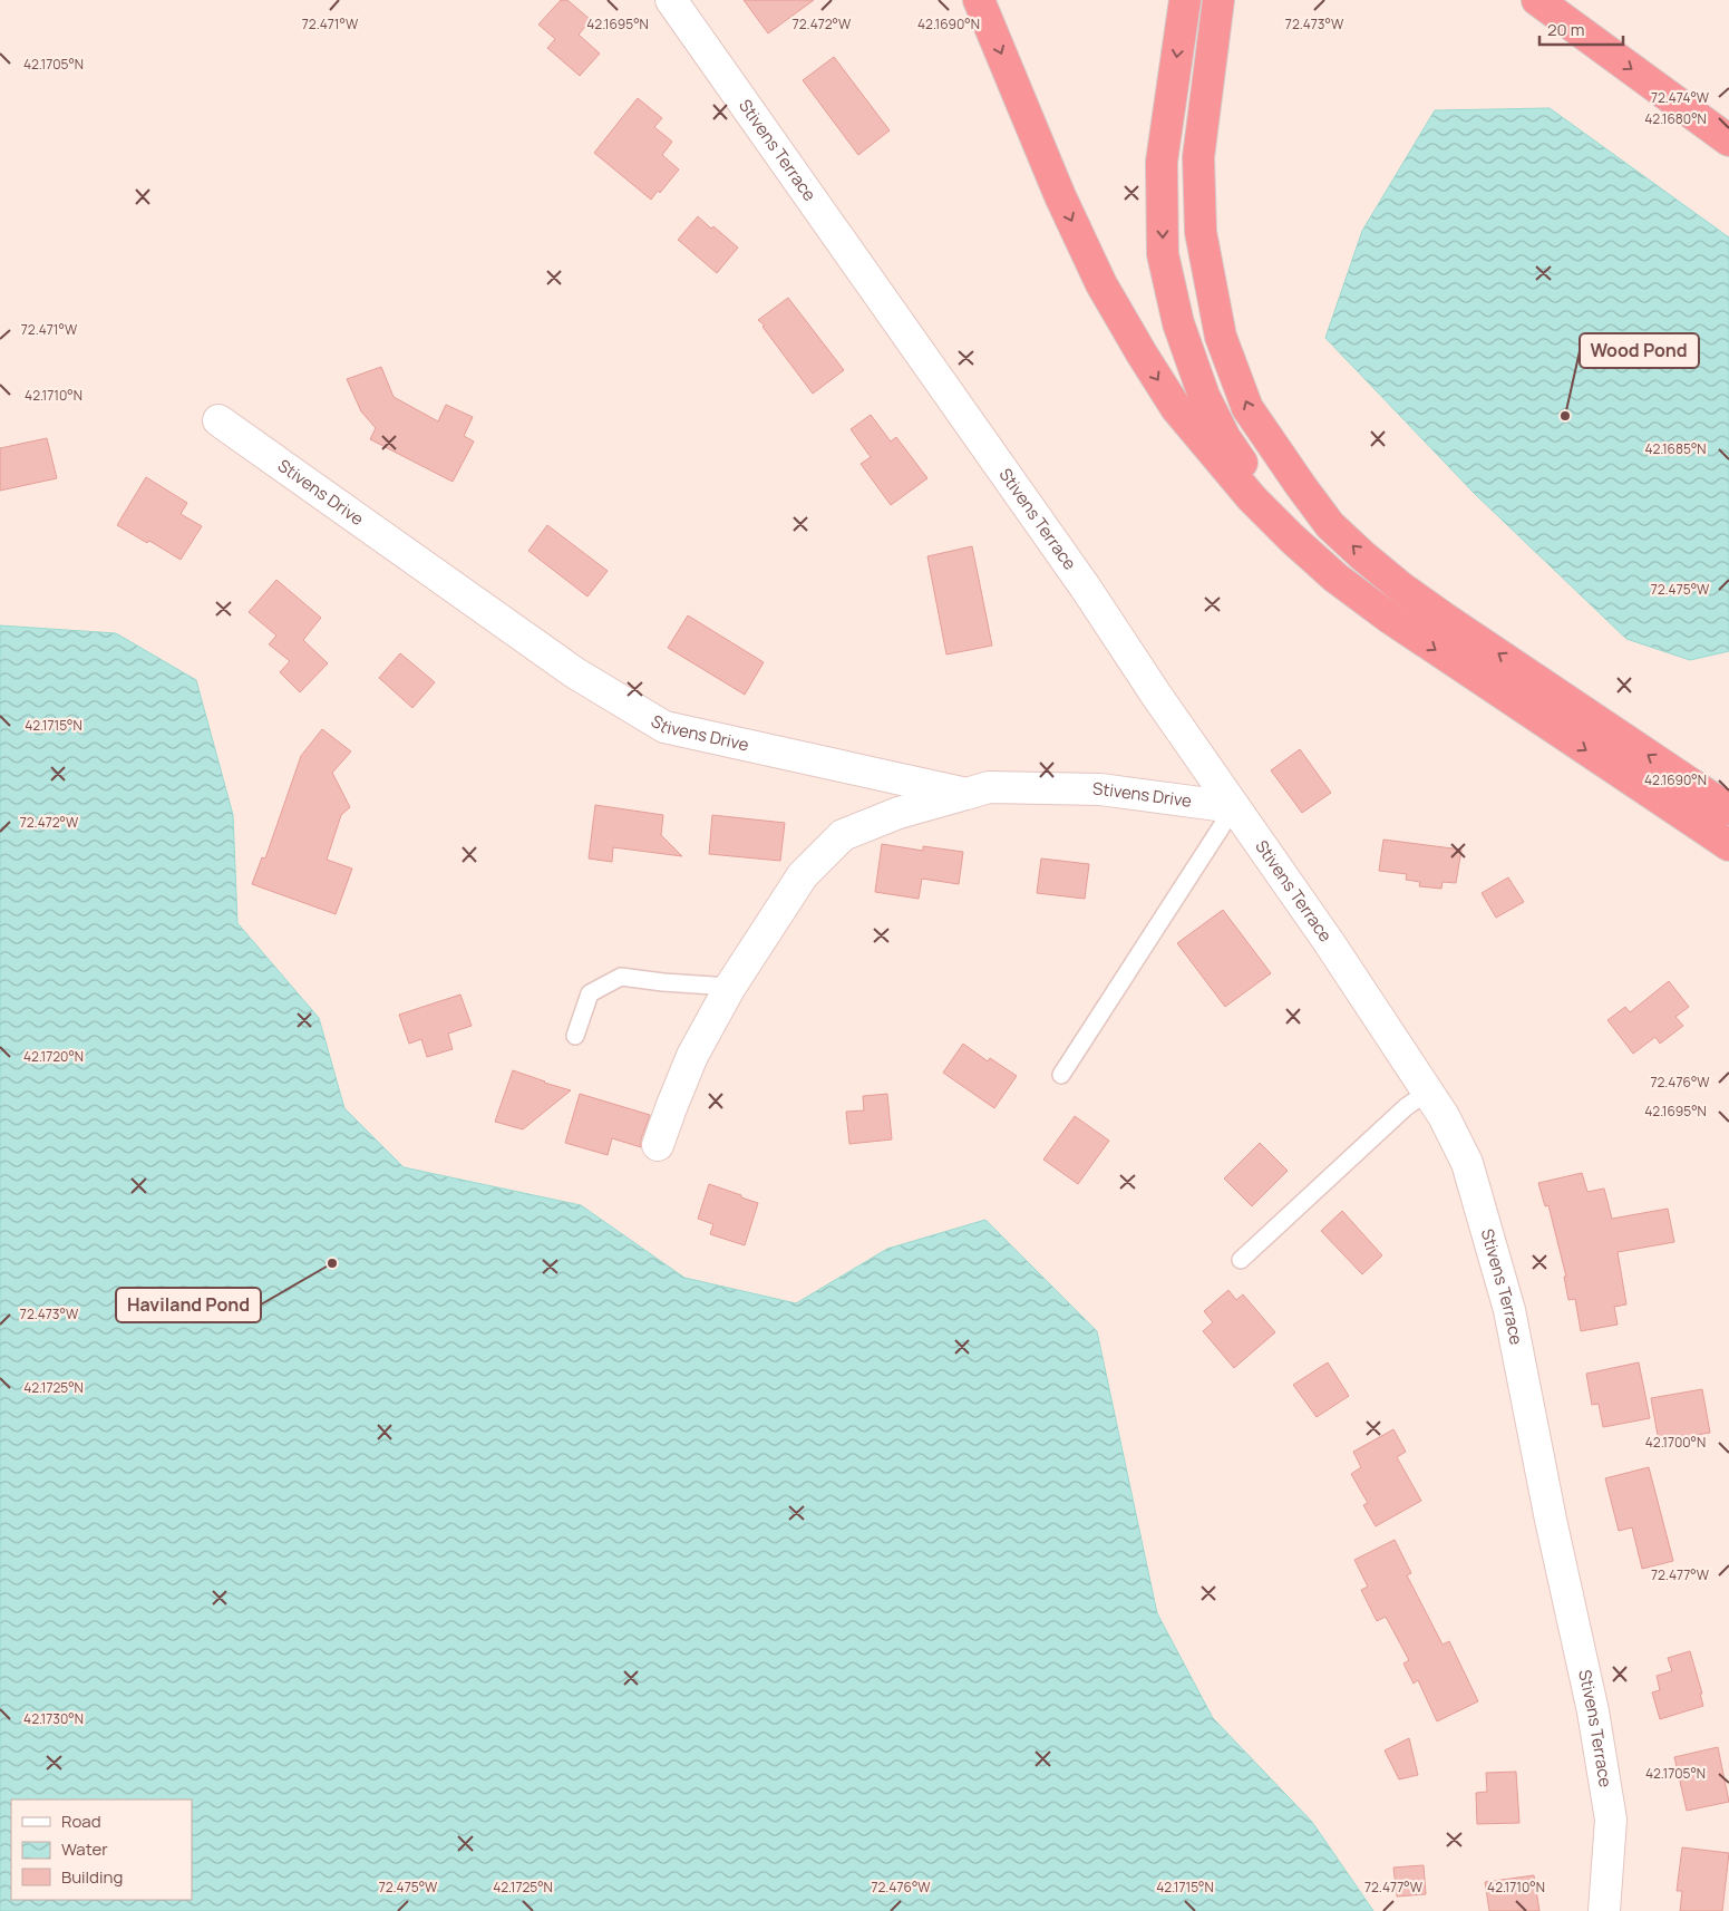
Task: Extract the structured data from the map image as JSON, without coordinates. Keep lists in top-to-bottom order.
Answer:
{
  "streets": {
    "street": ["Stivens Terrace", "Stivens Drive"]
  },
  "crossings": [
    ["Stivens Terrace", "Stivens Drive"]
  ],
  "places": ["Wood Pond", "Haviland Pond"],
  "legend": ["Road", "Water", "Building"],
  "scale_bar": "20 m",
  "coordinates": [
    "72.471°W",
    "42.1695°N",
    "72.472°W",
    "42.1690°N",
    "72.473°W",
    "42.1705°N",
    "72.474°W",
    "42.1680°N",
    "42.1710°N",
    "42.1685°N",
    "72.475°W",
    "42.1715°N",
    "42.1720°N",
    "72.476°W",
    "42.1725°N",
    "42.1700°N",
    "72.477°W",
    "42.1730°N"
  ]
}
